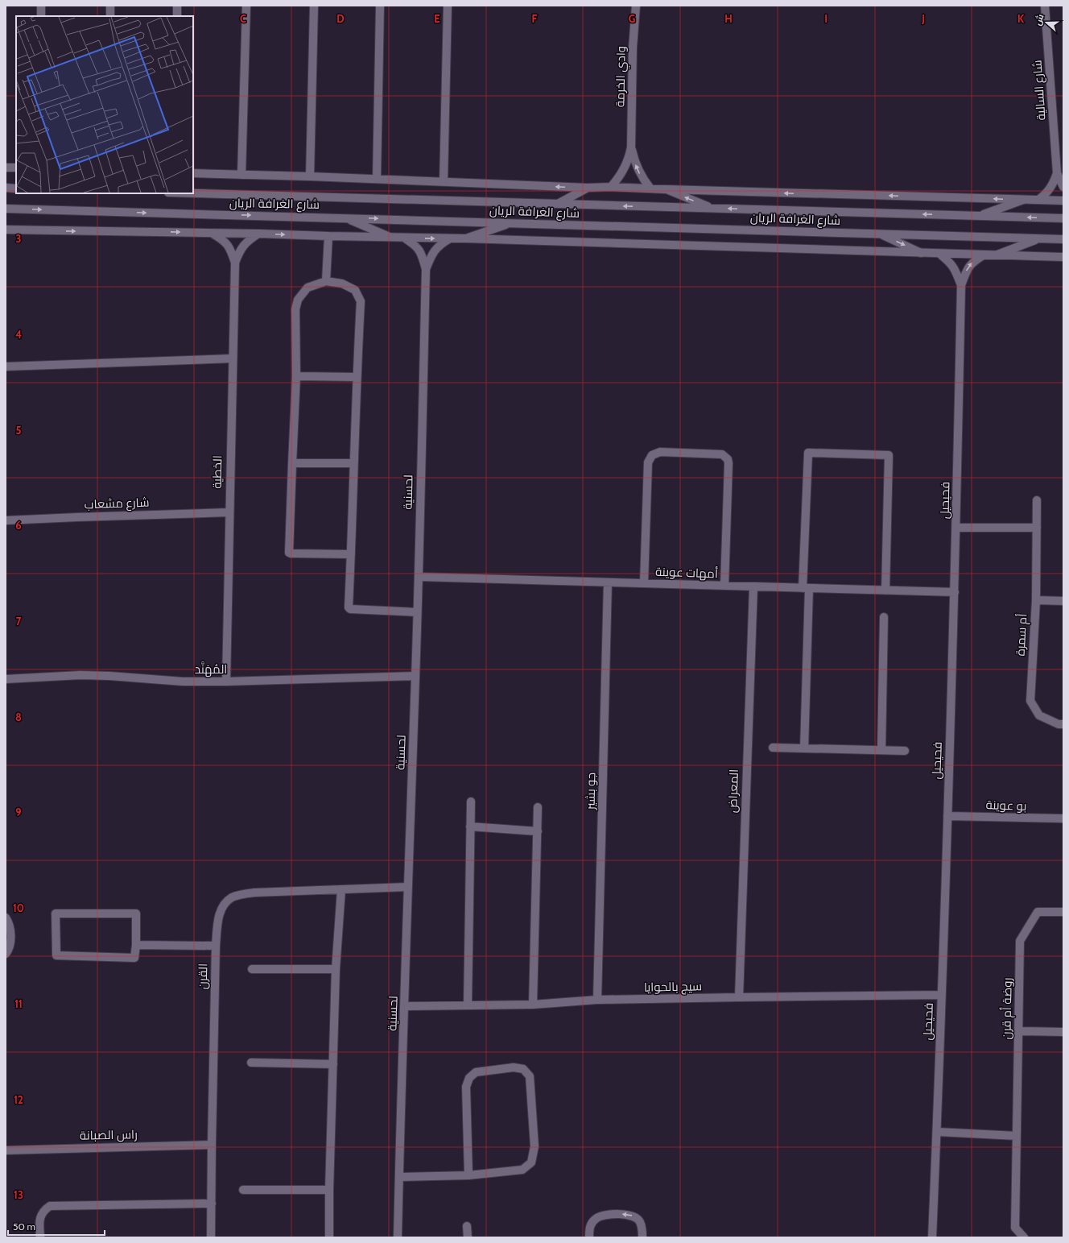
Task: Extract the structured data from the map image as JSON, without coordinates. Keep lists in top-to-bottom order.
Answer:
{
  "streets": {
    "street": [
      "وادي الخرمة",
      "شارع السالية",
      "شارع الغرافة الريان",
      "الخطية",
      "لحسنية",
      "فحيحيل",
      "شارع مشعاب",
      "أمهات عوينة",
      "أم سمرة",
      "المُهَنَّد",
      "جو بشير",
      "المعراض",
      "بو عوينة",
      "القرن",
      "سيج بالحوايا",
      "روضة أم قرن",
      "راس الصبانة"
    ]
  },
  "crossings": [
    ["الخطية", "شارع مشعاب"],
    ["الخطية", "المُهَنَّد"],
    ["لحسنية", "أمهات عوينة"],
    ["لحسنية", "المُهَنَّد"],
    ["لحسنية", "القرن"],
    ["لحسنية", "سيج بالحوايا"],
    ["فحيحيل", "أمهات عوينة"],
    ["فحيحيل", "بو عوينة"],
    ["فحيحيل", "سيج بالحوايا"],
    ["أمهات عوينة", "جو بشير"],
    ["أمهات عوينة", "المعراض"],
    ["جو بشير", "سيج بالحوايا"],
    ["المعراض", "سيج بالحوايا"],
    ["القرن", "راس الصبانة"]
  ],
  "scale_bar": "50 m",
  "north": "left",
  "grid": {
    "columns": [
      "C",
      "D",
      "E",
      "F",
      "G",
      "H",
      "I",
      "J",
      "K"
    ],
    "rows": [
      "3",
      "4",
      "5",
      "6",
      "7",
      "8",
      "9",
      "10",
      "11",
      "12",
      "13"
    ]
  }
}
